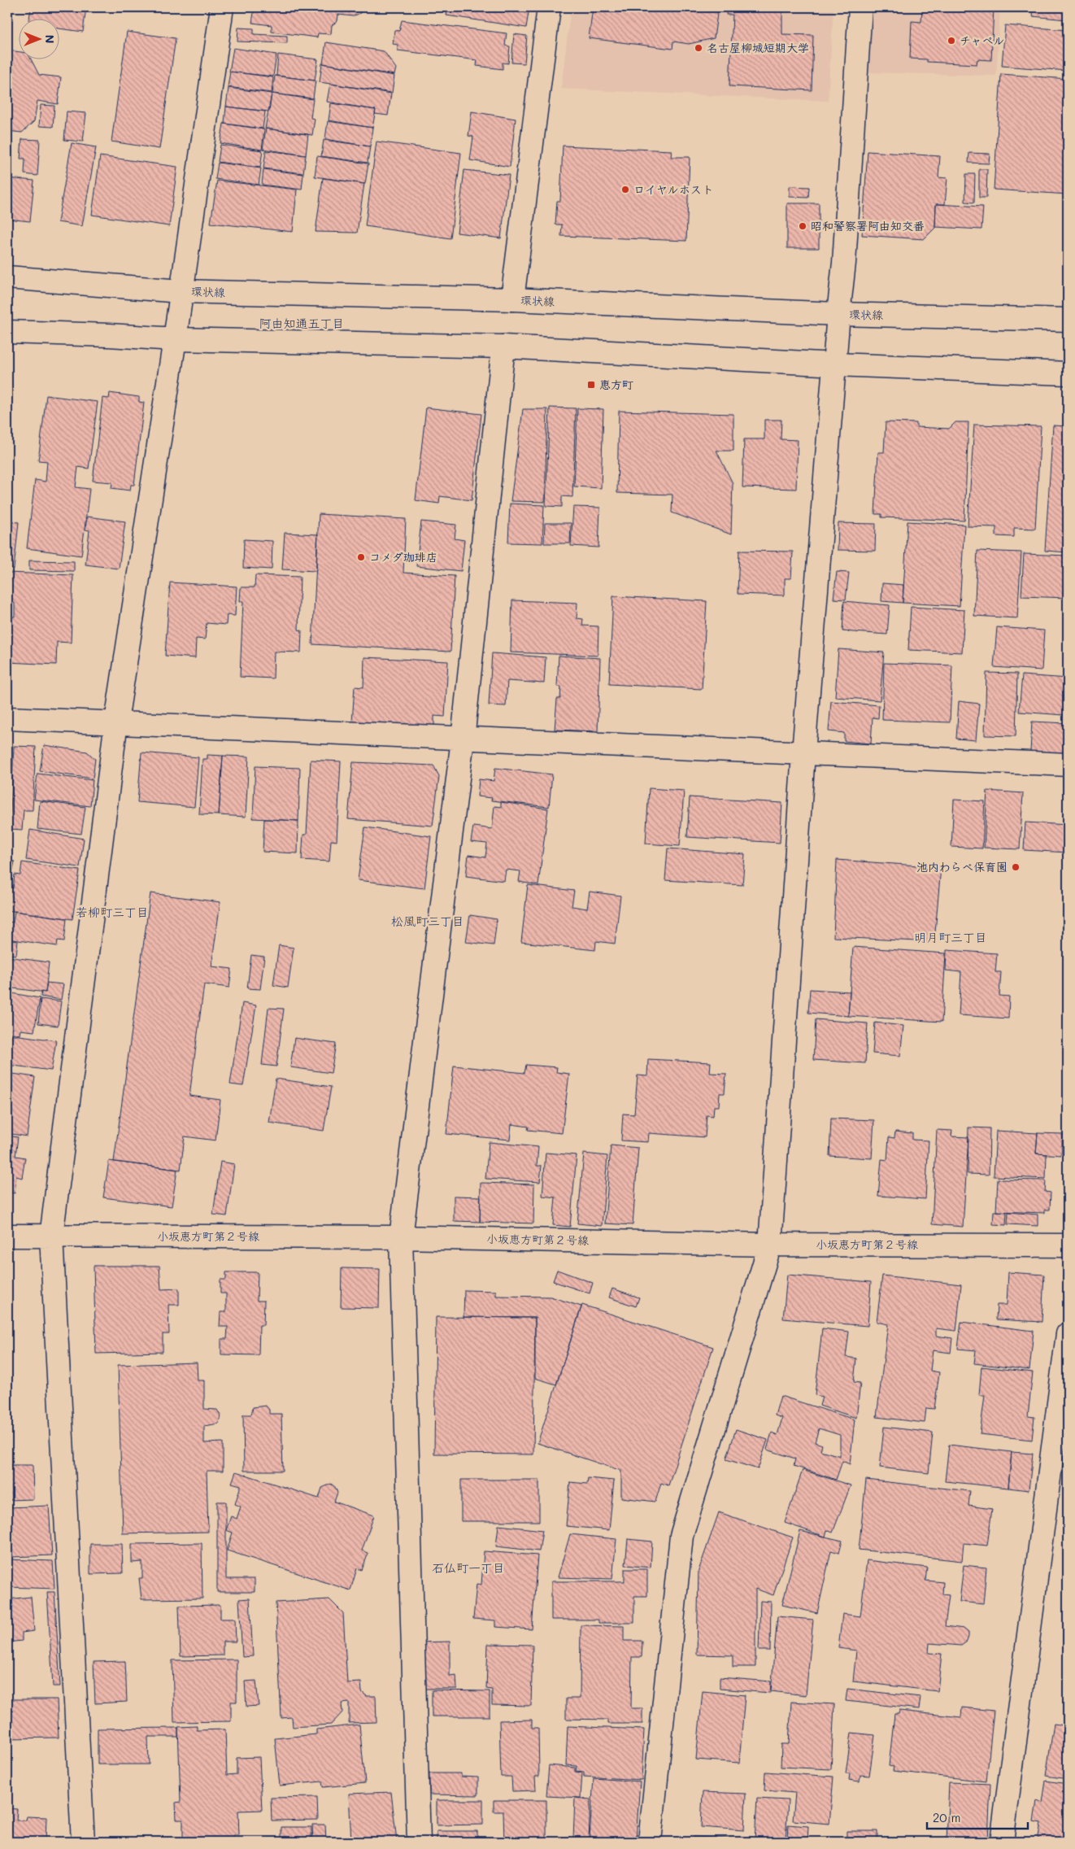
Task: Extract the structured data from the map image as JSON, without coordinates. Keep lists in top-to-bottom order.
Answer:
{
  "streets": {
    "street": ["環状線", "小坂恵方町第２号線"]
  },
  "districts": [
    "阿由知通五丁目",
    "若柳町三丁目",
    "松風町三丁目",
    "明月町三丁目",
    "石仏町一丁目"
  ],
  "places": {
    "other": [
      "チャペル",
      "名古屋柳城短期大学",
      "ロイヤルホスト",
      "昭和警察署阿由知交番",
      "コメダ珈琲店",
      "池内わらべ保育園"
    ],
    "transit": ["恵方町"]
  },
  "scale_bar": "20 m",
  "north": "right"
}
